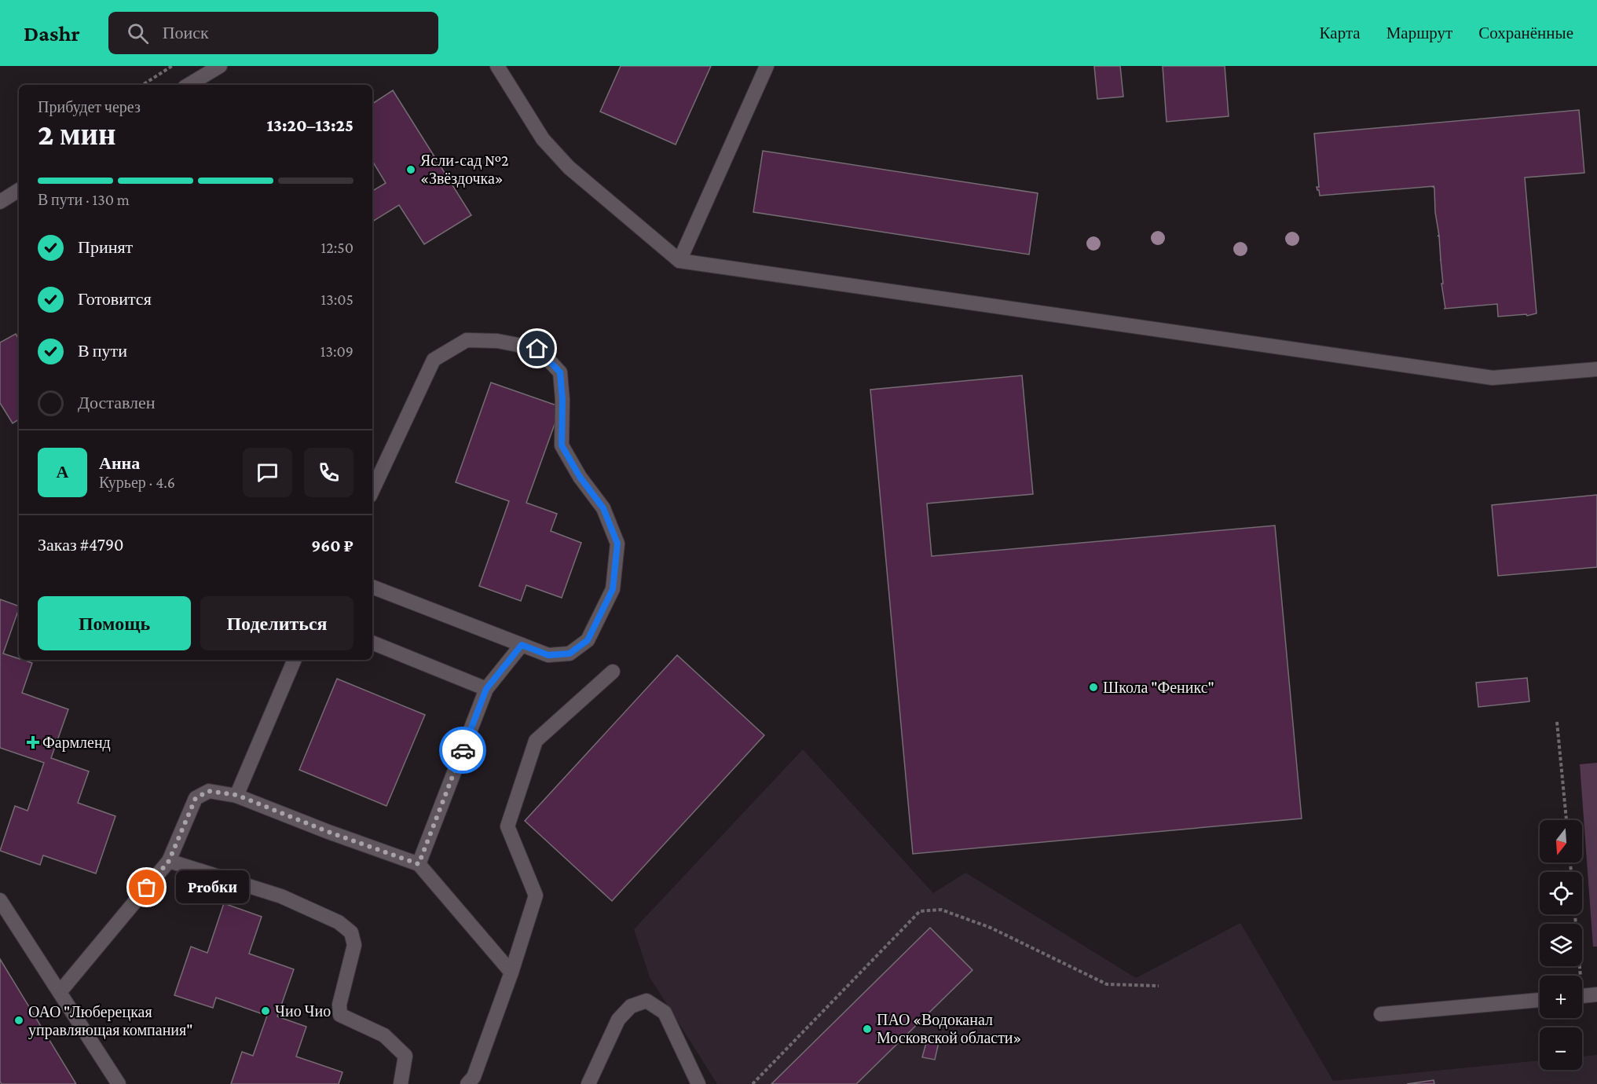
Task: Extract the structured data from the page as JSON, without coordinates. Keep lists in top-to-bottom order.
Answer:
{
  "places": {
    "other": [
      "Ясли-сад №2 «Звёздочка»",
      "Школа \"Феникс\"",
      "Proбки",
      "Чио Чио",
      "ОАО \"Люберецкая управляющая компания\"",
      "ПАО «Водоканал Московской области»"
    ],
    "health": ["Фармленд"]
  },
  "north": "bottom",
  "page": {
    "header": "Dashr",
    "search": "Поиск",
    "nav": ["Карта", "Маршрут", "Сохранённые"],
    "heading": ["2 мин", "Прибудет через", "13:20–13:25"],
    "panel": [
      "Анна",
      "Курьер · 4.6",
      "Заказ #4790",
      "960 ₽"
    ],
    "bar": "В пути · 130 m",
    "list": [
      ["Принят", "12:50"],
      ["Готовится", "13:05"],
      ["В пути", "13:09"],
      "Доставлен"
    ],
    "round": "А",
    "buttons": ["Помощь", "Поделиться"],
    "map_buttons": ["+", "−"],
    "bubble": "Proбки"
  }
}
